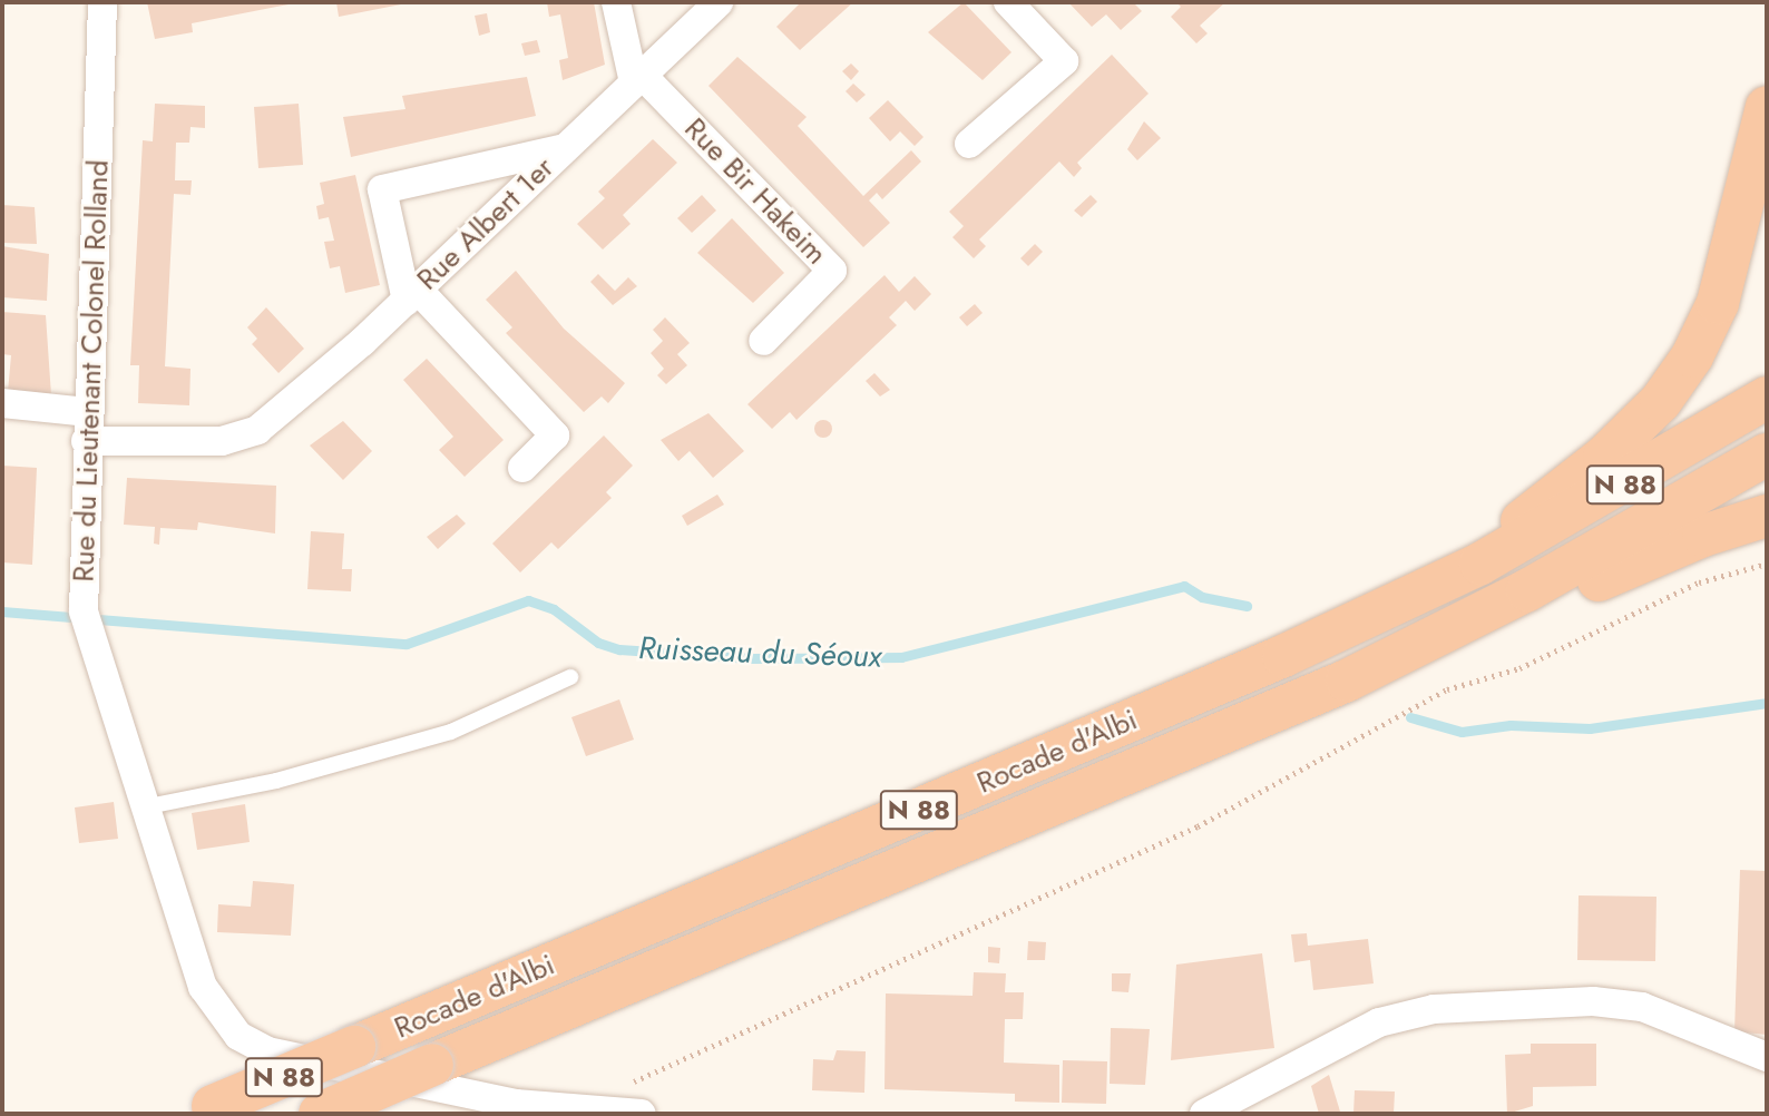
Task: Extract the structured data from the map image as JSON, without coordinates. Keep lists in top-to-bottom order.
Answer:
{
  "streets": {
    "highway": ["N 88", "Rocade d'Albi"],
    "street": ["Rue Bir Hakeim", "Rue Albert 1er", "Rue du Lieutenant Colonel Rolland"]
  },
  "crossings": [
    ["Rue Bir Hakeim", "Rue Albert 1er"],
    ["Rue Albert 1er", "Rue du Lieutenant Colonel Rolland"]
  ],
  "water": ["Ruisseau du Séoux"]
}
